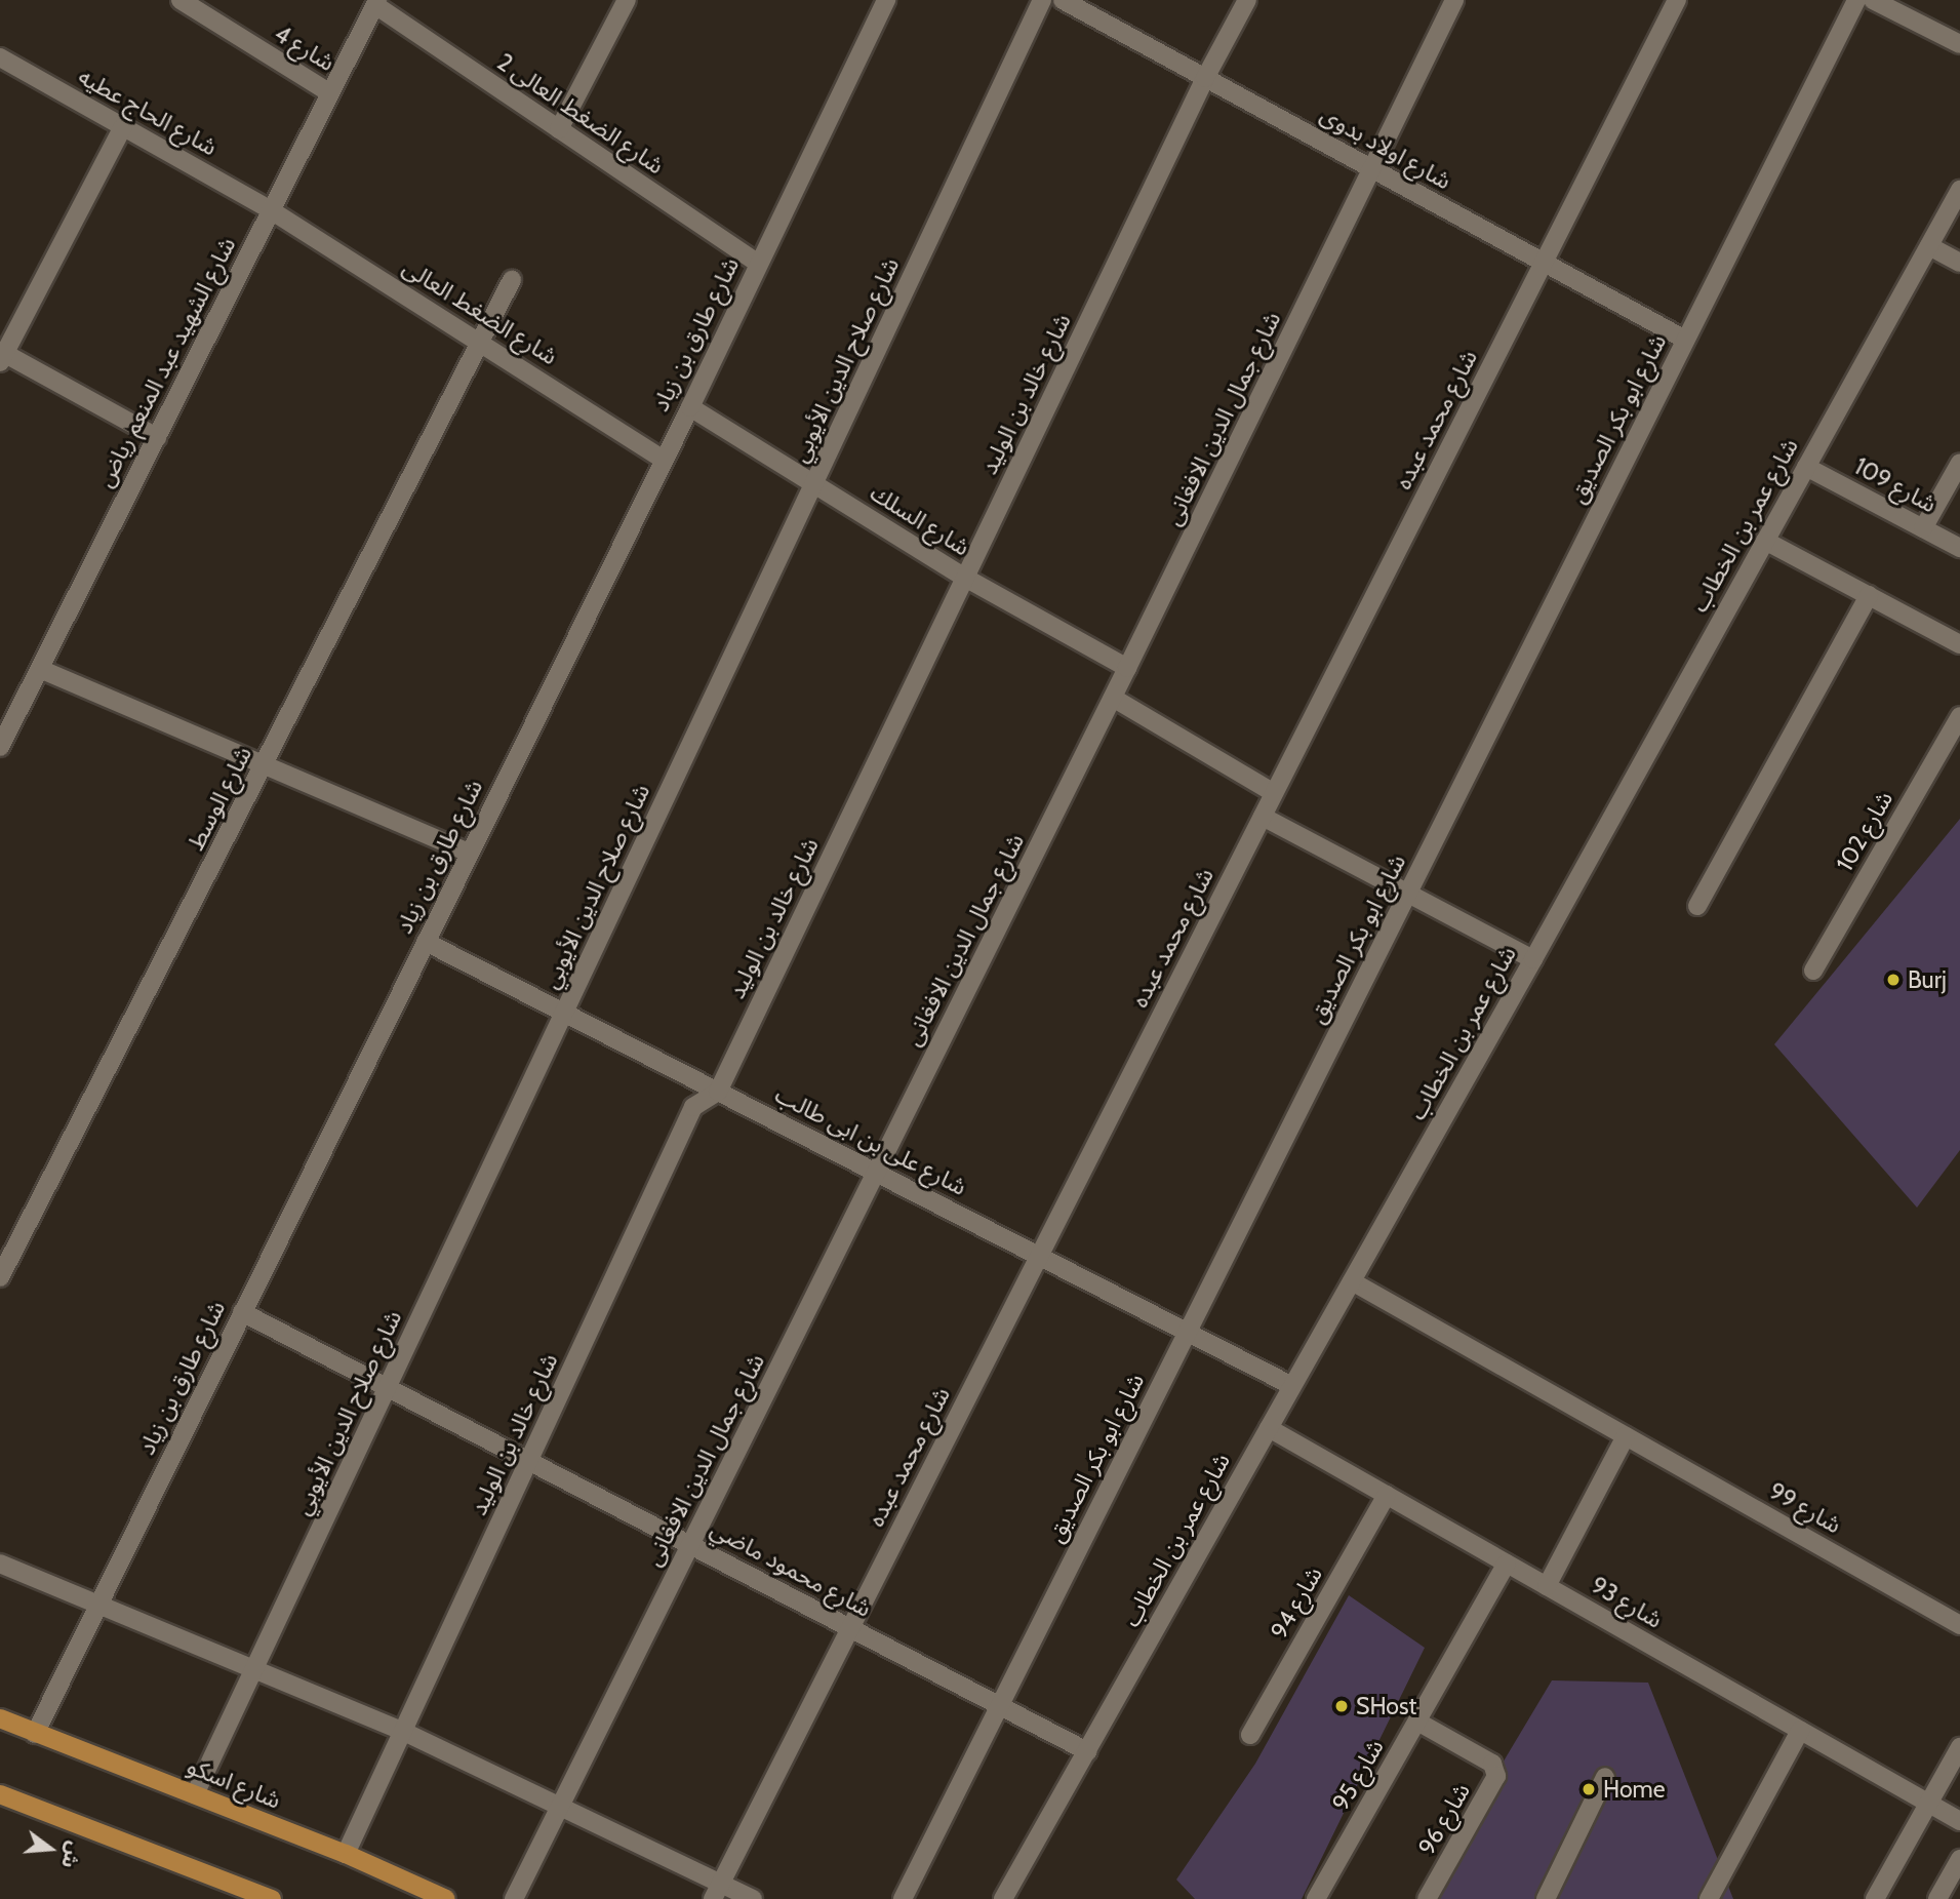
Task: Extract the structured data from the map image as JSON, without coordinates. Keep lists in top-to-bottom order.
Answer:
{
  "streets": {
    "main road": ["شارع اسكو"],
    "street": [
      "شارع 4",
      "شارع الحاج عطيه",
      "شارع الضغط العالى 2",
      "شارع اولاد بدوى",
      "شارع الضغط العالى",
      "شارع طارق بن زياد",
      "شارع صلاح الدين الأيوبي",
      "شارع الشهيد عبد المنعم رياض",
      "شارع خالد بن الوليد",
      "شارع جمال الدين الافغانى",
      "شارع ابو بكر الصديق",
      "شارع محمد عبده",
      "شارع 109",
      "شارع السلك",
      "شارع عمر بن الخطاب",
      "شارع الوسط",
      "شارع 102",
      "شارع على بن ابى طالب",
      "شارع 99",
      "شارع محمود ماضي",
      "شارع 94",
      "شارع 93",
      "شارع 95",
      "شارع 96"
    ]
  },
  "crossings": [
    ["شارع 4", "شارع الشهيد عبد المنعم رياض"],
    ["شارع الحاج عطيه", "شارع الضغط العالى"],
    ["شارع الحاج عطيه", "شارع الشهيد عبد المنعم رياض"],
    ["شارع الضغط العالى 2", "شارع طارق بن زياد"],
    ["شارع الضغط العالى 2", "شارع الشهيد عبد المنعم رياض"],
    ["شارع اولاد بدوى", "شارع خالد بن الوليد"],
    ["شارع اولاد بدوى", "شارع جمال الدين الافغانى"],
    ["شارع اولاد بدوى", "شارع ابو بكر الصديق"],
    ["شارع اولاد بدوى", "شارع محمد عبده"],
    ["شارع الضغط العالى", "شارع طارق بن زياد"],
    ["شارع الضغط العالى", "شارع الشهيد عبد المنعم رياض"],
    ["شارع الضغط العالى", "شارع الوسط"],
    ["شارع طارق بن زياد", "شارع السلك"],
    ["شارع طارق بن زياد", "شارع على بن ابى طالب"],
    ["شارع طارق بن زياد", "شارع محمود ماضي"],
    ["شارع طارق بن زياد", "شارع اسكو"],
    ["شارع صلاح الدين الأيوبي", "شارع السلك"],
    ["شارع صلاح الدين الأيوبي", "شارع على بن ابى طالب"],
    ["شارع صلاح الدين الأيوبي", "شارع محمود ماضي"],
    ["شارع صلاح الدين الأيوبي", "شارع اسكو"],
    ["شارع خالد بن الوليد", "شارع السلك"],
    ["شارع خالد بن الوليد", "شارع على بن ابى طالب"],
    ["شارع خالد بن الوليد", "شارع محمود ماضي"],
    ["شارع خالد بن الوليد", "شارع اسكو"],
    ["شارع جمال الدين الافغانى", "شارع السلك"],
    ["شارع جمال الدين الافغانى", "شارع على بن ابى طالب"],
    ["شارع جمال الدين الافغانى", "شارع محمود ماضي"],
    ["شارع ابو بكر الصديق", "شارع على بن ابى طالب"],
    ["شارع ابو بكر الصديق", "شارع محمود ماضي"],
    ["شارع محمد عبده", "شارع على بن ابى طالب"],
    ["شارع محمد عبده", "شارع محمود ماضي"],
    ["شارع 109", "شارع عمر بن الخطاب"],
    ["شارع عمر بن الخطاب", "شارع على بن ابى طالب"],
    ["شارع عمر بن الخطاب", "شارع 99"],
    ["شارع عمر بن الخطاب", "شارع محمود ماضي"],
    ["شارع عمر بن الخطاب", "شارع 93"],
    ["شارع 94", "شارع 93"],
    ["شارع 93", "شارع 95"],
    ["شارع 95", "شارع 96"]
  ],
  "places": ["Burj", "SHost", "Home"],
  "north": "right"
}
